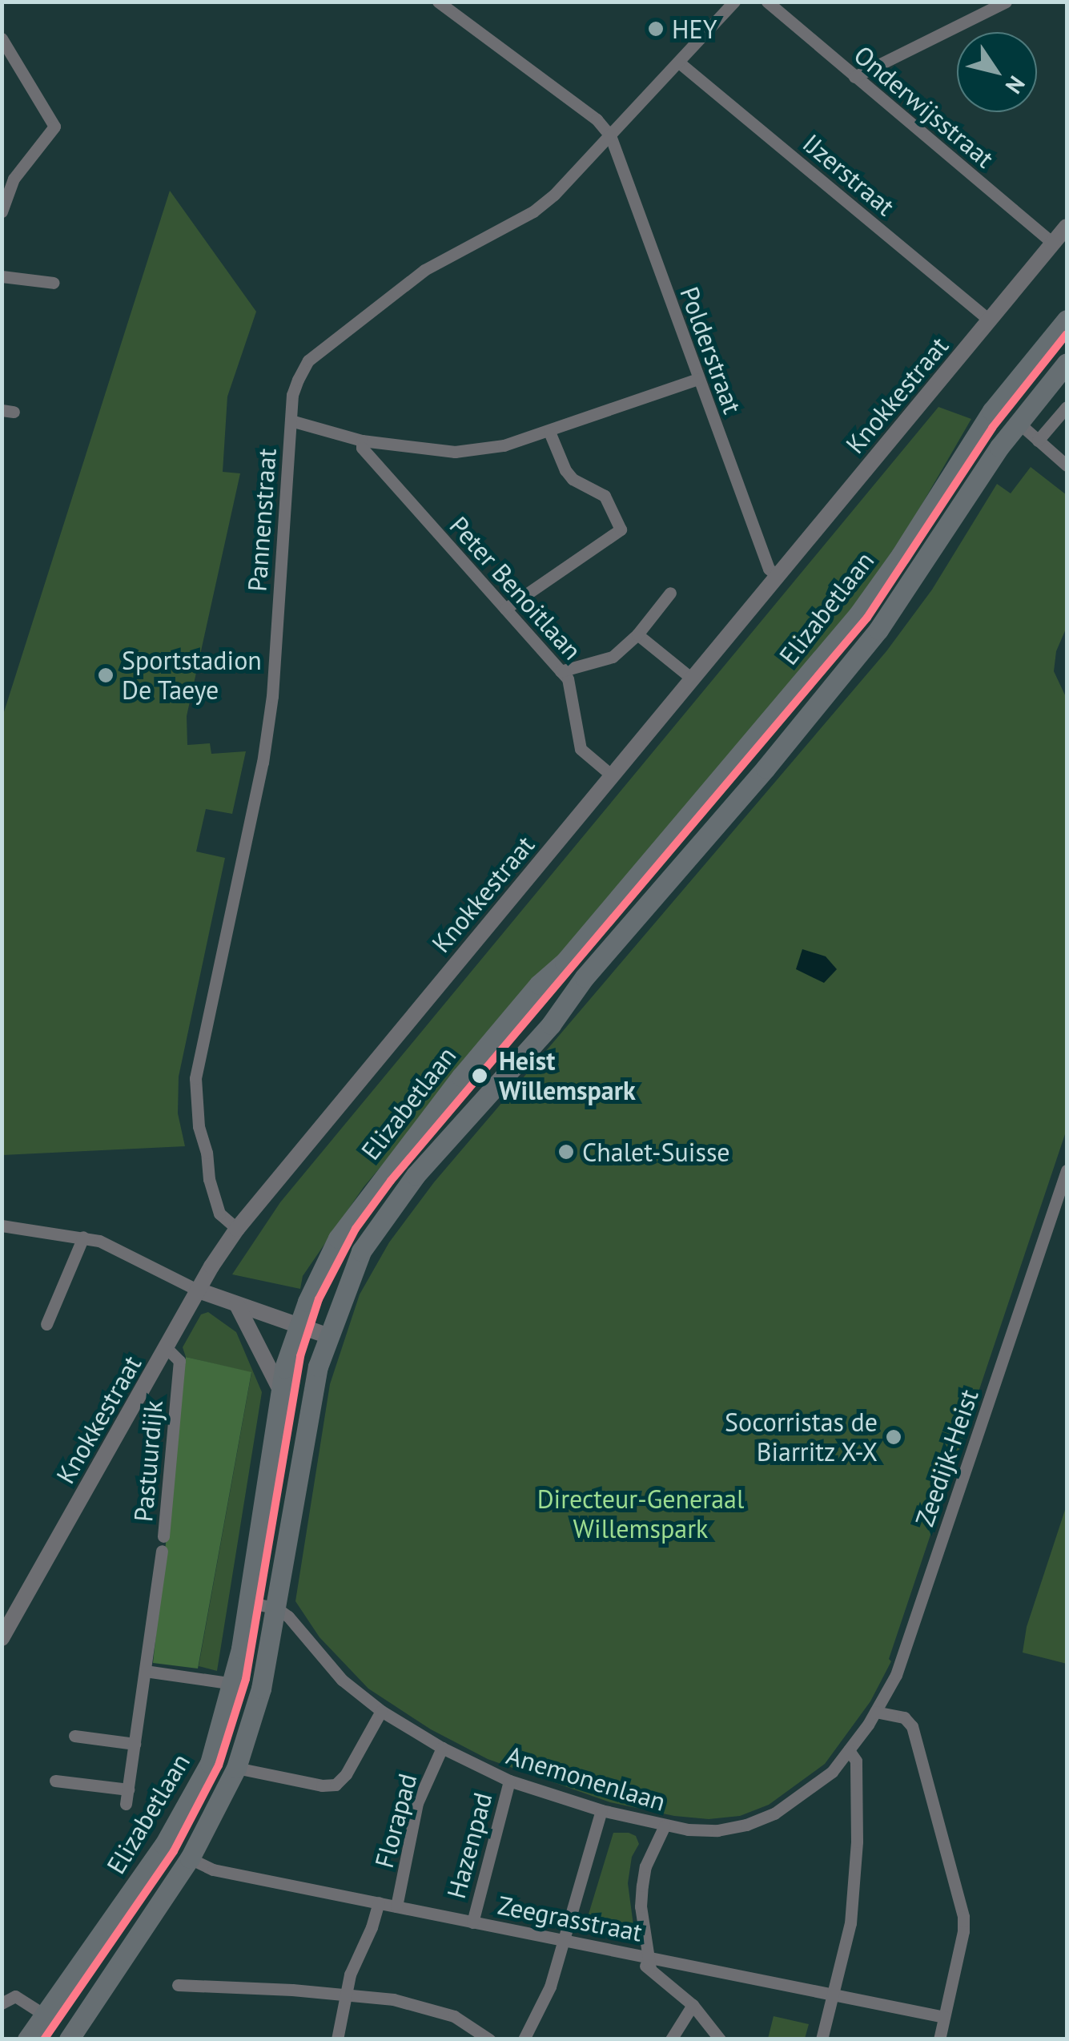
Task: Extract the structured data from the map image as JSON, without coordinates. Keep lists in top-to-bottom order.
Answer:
{
  "streets": {
    "main road": ["Elizabetlaan"],
    "street": [
      "Onderwijsstraat",
      "IJzerstraat",
      "Polderstraat",
      "Knokkestraat",
      "Pannenstraat",
      "Peter Benoitlaan",
      "Zeedijk-Heist",
      "Pastuurdijk",
      "Anemonenlaan",
      "Florapad",
      "Hazenpad",
      "Zeegrasstraat"
    ]
  },
  "crossings": [
    ["Onderwijsstraat", "Knokkestraat"],
    ["IJzerstraat", "Knokkestraat"],
    ["IJzerstraat", "Pannenstraat"],
    ["Polderstraat", "Knokkestraat"],
    ["Polderstraat", "Pannenstraat"],
    ["Knokkestraat", "Pannenstraat"],
    ["Knokkestraat", "Peter Benoitlaan"],
    ["Knokkestraat", "Pastuurdijk"],
    ["Elizabetlaan", "Anemonenlaan"],
    ["Elizabetlaan", "Zeegrasstraat"],
    ["Zeedijk-Heist", "Anemonenlaan"],
    ["Anemonenlaan", "Florapad"],
    ["Anemonenlaan", "Hazenpad"],
    ["Florapad", "Zeegrasstraat"],
    ["Hazenpad", "Zeegrasstraat"]
  ],
  "parks": ["Directeur-Generaal Willemspark"],
  "places": [
    "HEY",
    "Sportstadion De Taeye",
    "Heist Willemspark",
    "Chalet-Suisse",
    "Socorristas de Biarritz X-X"
  ],
  "north": "bottom right"
}
